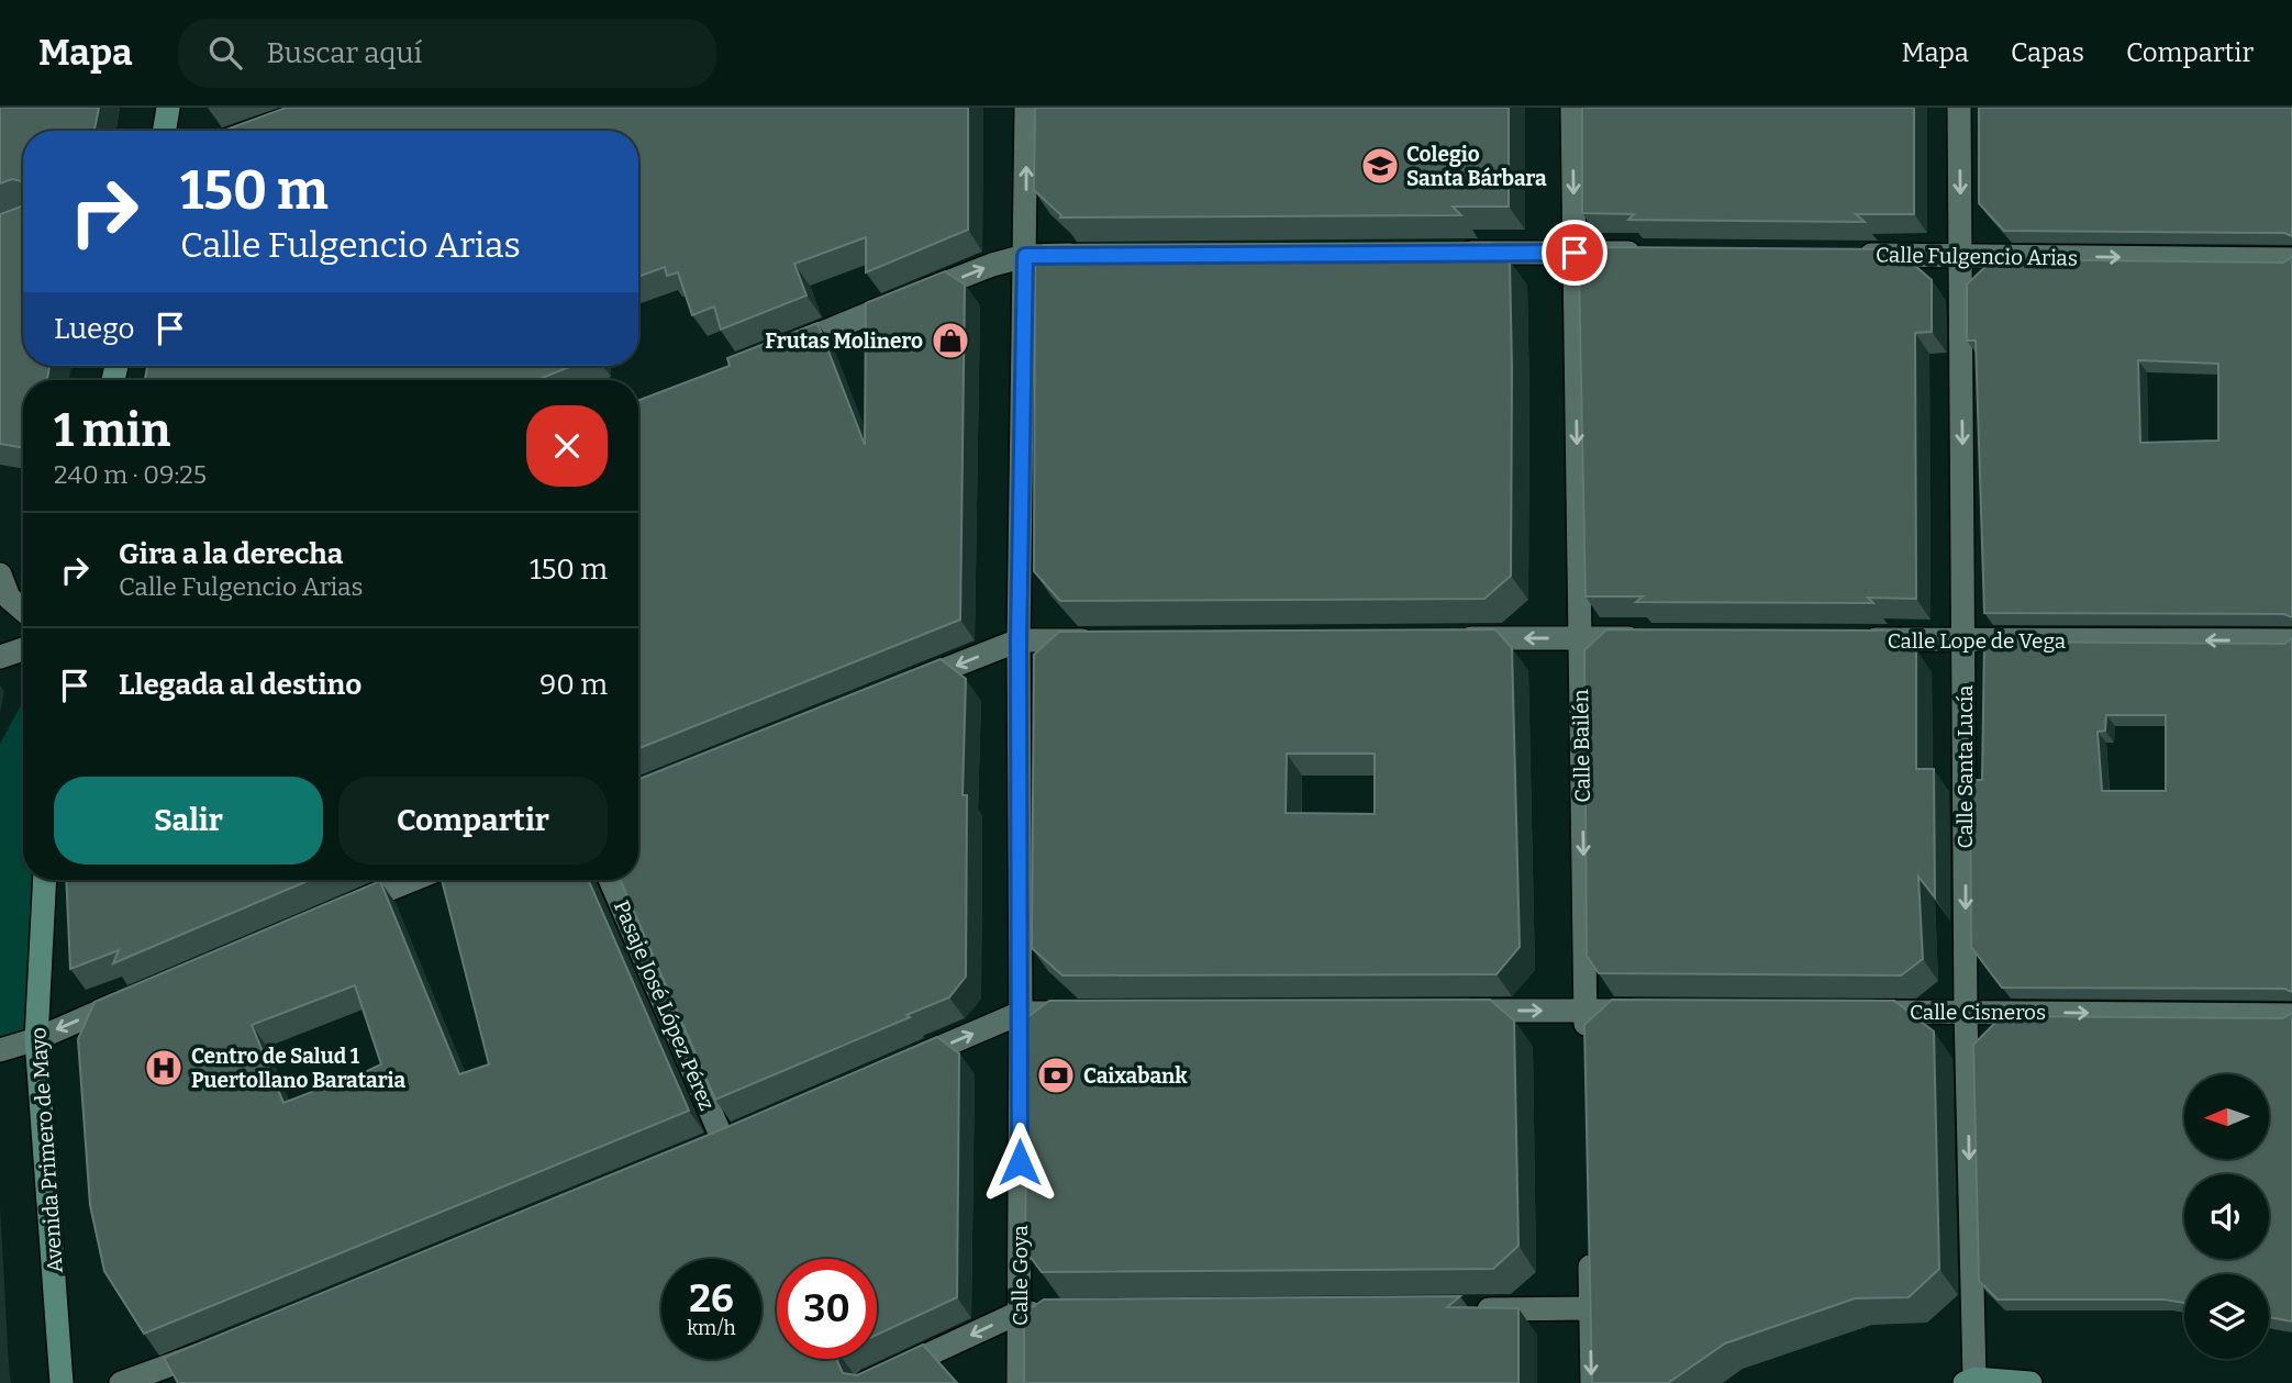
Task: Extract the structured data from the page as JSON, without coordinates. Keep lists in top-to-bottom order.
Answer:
{
  "streets": {
    "street": [
      "Calle Fulgencio Arias",
      "Calle Lope de Vega",
      "Calle Bailén",
      "Calle Santa Lucía",
      "Pasaje José López Pérez",
      "Calle Cisneros",
      "Avenida Primero de Mayo",
      "Calle Goya"
    ]
  },
  "crossings": [
    ["Calle Fulgencio Arias", "Calle Santa Lucía"],
    ["Calle Lope de Vega", "Calle Santa Lucía"],
    ["Calle Santa Lucía", "Calle Cisneros"]
  ],
  "one_way": [
    "Calle Fulgencio Arias",
    "Calle Lope de Vega",
    "Calle Bailén",
    "Calle Santa Lucía",
    "Calle Cisneros"
  ],
  "places": {
    "school or university": ["Colegio Santa Bárbara"],
    "shop": ["Frutas Molinero"],
    "hospital": ["Centro de Salud 1 Puertollano Barataria"],
    "bank": ["Caixabank"]
  },
  "north": "left",
  "page": {
    "header": "Mapa",
    "search": "Buscar aquí",
    "nav": ["Mapa", "Capas", "Compartir"],
    "turn": ["150 m", "Calle Fulgencio Arias"],
    "then": "Luego",
    "heading": ["1 min", "240 m · 09:25"],
    "list": [
      {
        "name": "Gira a la derecha",
        "note": "Calle Fulgencio Arias",
        "value": "150 m"
      },
      {
        "name": "Llegada al destino",
        "value": "90 m"
      }
    ],
    "buttons": ["Salir", "Compartir"],
    "speed": "26 km/h",
    "limit": "30"
  }
}
